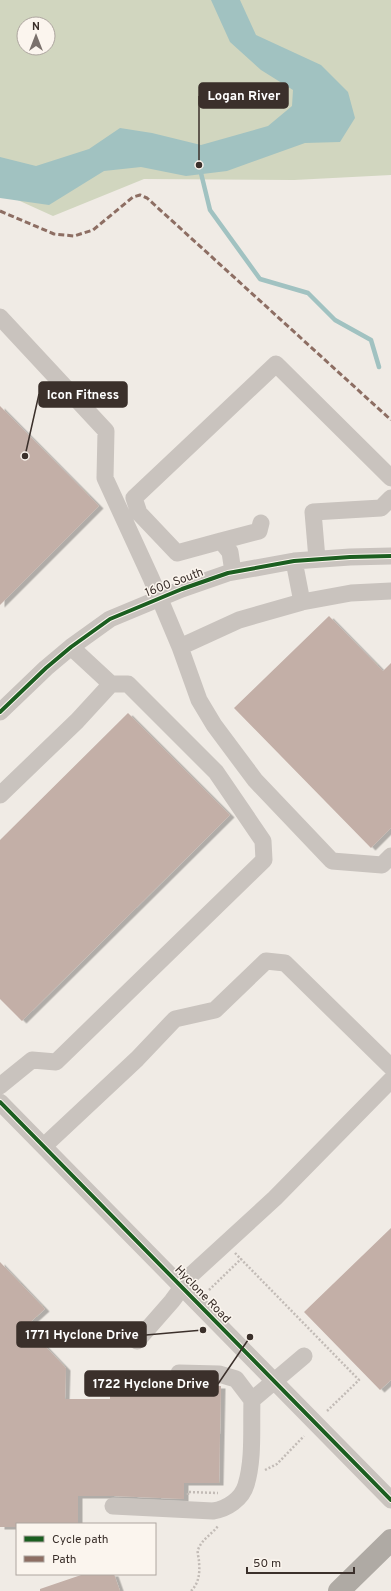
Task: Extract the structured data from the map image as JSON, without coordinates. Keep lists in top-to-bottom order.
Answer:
{
  "streets": {
    "street": ["1600 South", "Hyclone Road"]
  },
  "places": [
    "Logan River",
    "Icon Fitness",
    "1771 Hyclone Drive",
    "1722 Hyclone Drive"
  ],
  "legend": ["Cycle path", "Path"],
  "scale_bar": "50 m",
  "north": "top"
}
